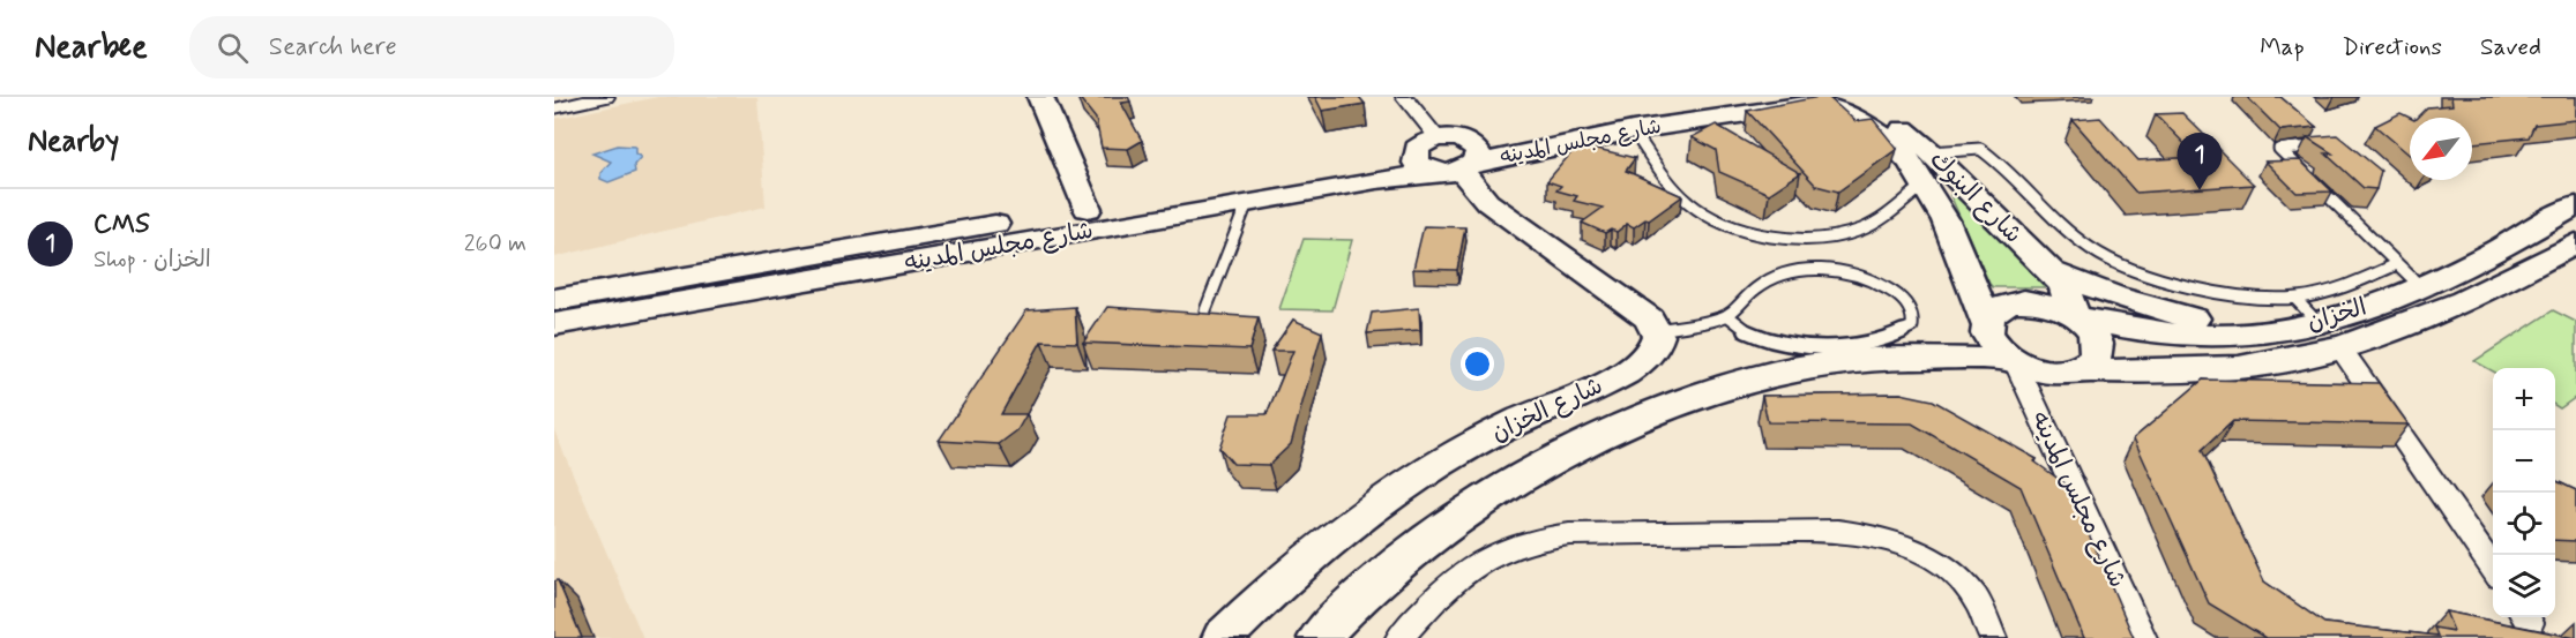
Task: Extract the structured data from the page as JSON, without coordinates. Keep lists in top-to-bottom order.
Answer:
{
  "streets": {
    "main road": [
      "شارع مجلس المدينه",
      "شارع البنوك",
      "الخزان",
      "شارع الخزان"
    ]
  },
  "crossings": [
    ["شارع مجلس المدينه", "شارع البنوك"],
    ["شارع مجلس المدينه", "الخزان"],
    ["شارع مجلس المدينه", "شارع الخزان"],
    ["شارع البنوك", "الخزان"],
    ["شارع البنوك", "شارع الخزان"],
    ["الخزان", "شارع الخزان"]
  ],
  "north": "bottom left",
  "page": {
    "header": "Nearbee",
    "search": "Search here",
    "nav": ["Map", "Directions", "Saved"],
    "heading": "Nearby",
    "pins": "1",
    "list": [
      {
        "mark": "1",
        "name": "CMS",
        "note": "Shop · الخزان",
        "value": "260 m"
      }
    ],
    "map_buttons": ["+", "−"]
  }
}
